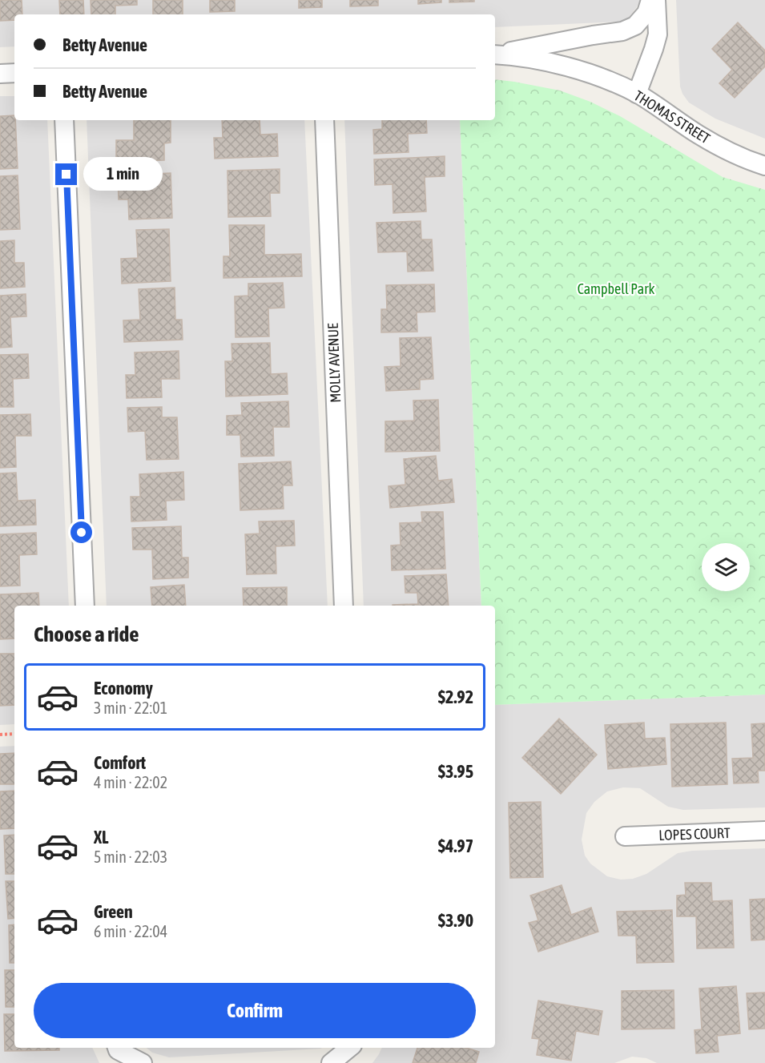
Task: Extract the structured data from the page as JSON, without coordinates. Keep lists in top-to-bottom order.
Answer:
{
  "streets": {
    "street": ["THOMAS STREET", "MOLLY AVENUE", "LOPES COURT"]
  },
  "parks": ["Campbell Park"],
  "page": {
    "banner": ["Betty Avenue", "Betty Avenue"],
    "bubble": "1 min",
    "heading": "Choose a ride",
    "list": [
      {
        "name": "Economy",
        "note": "3 min · 22:01",
        "value": "$2.92"
      },
      {
        "name": "Comfort",
        "note": "4 min · 22:02",
        "value": "$3.95"
      },
      {
        "name": "XL",
        "note": "5 min · 22:03",
        "value": "$4.97"
      },
      {
        "name": "Green",
        "note": "6 min · 22:04",
        "value": "$3.90"
      }
    ],
    "buttons": "Confirm"
  }
}
